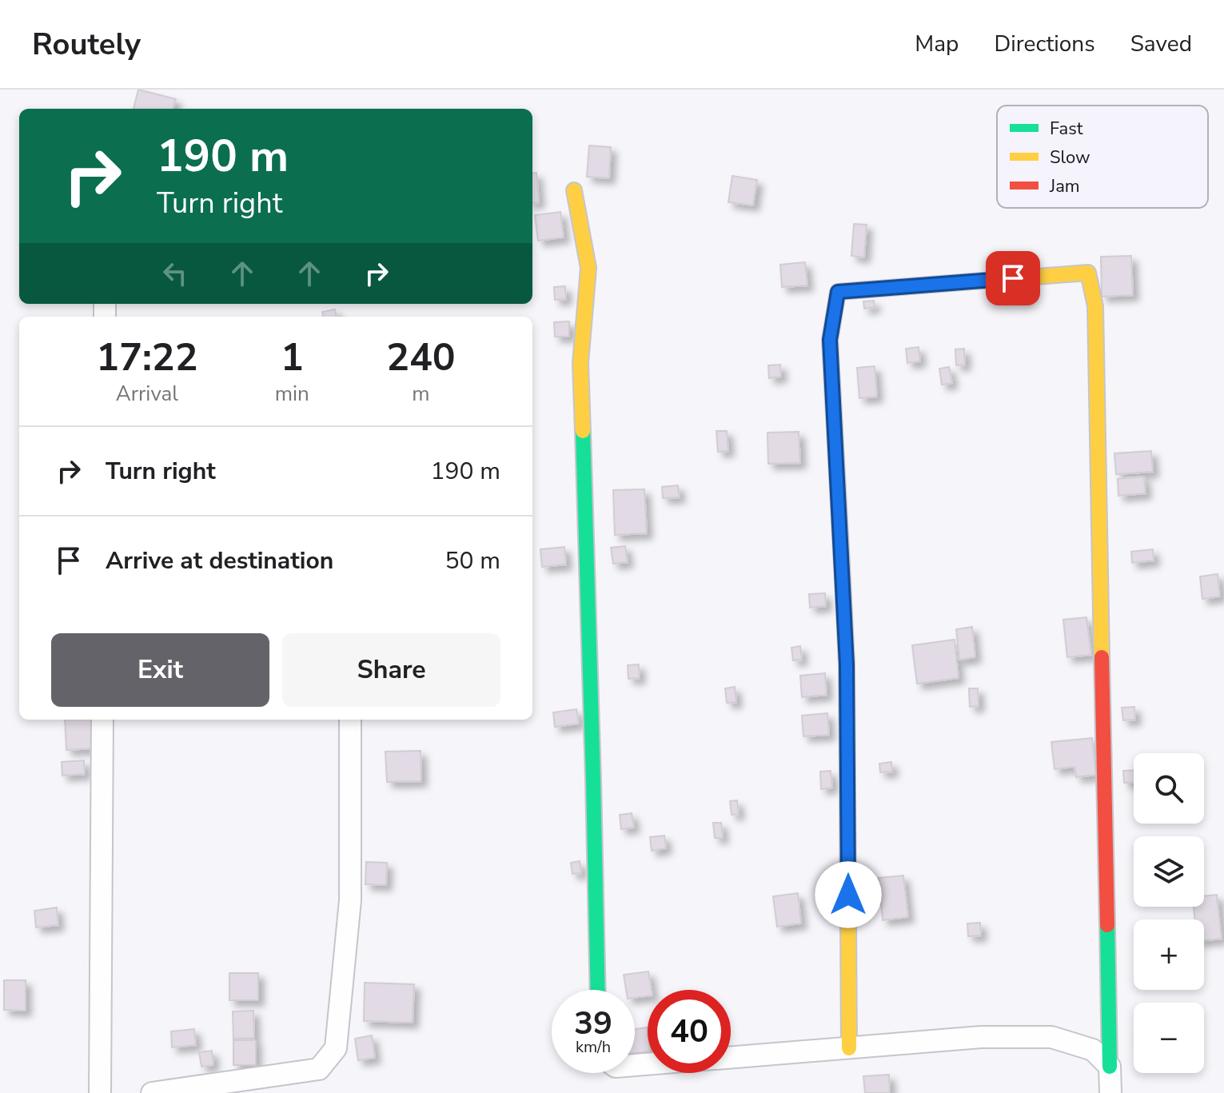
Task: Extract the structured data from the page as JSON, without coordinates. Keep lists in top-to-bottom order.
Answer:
{
  "legend": ["Fast", "Slow", "Jam"],
  "page": {
    "header": "Routely",
    "nav": ["Map", "Directions", "Saved"],
    "turn": ["190 m", "Turn right"],
    "eta": [
      "17:22",
      "Arrival",
      "1",
      "min",
      "240",
      "m"
    ],
    "list": [
      {
        "name": "Turn right",
        "value": "190 m"
      },
      {
        "name": "Arrive at destination",
        "value": "50 m"
      }
    ],
    "buttons": ["Exit", "Share"],
    "map_buttons": ["+", "−"],
    "speed": "39 km/h",
    "limit": "40"
  }
}
